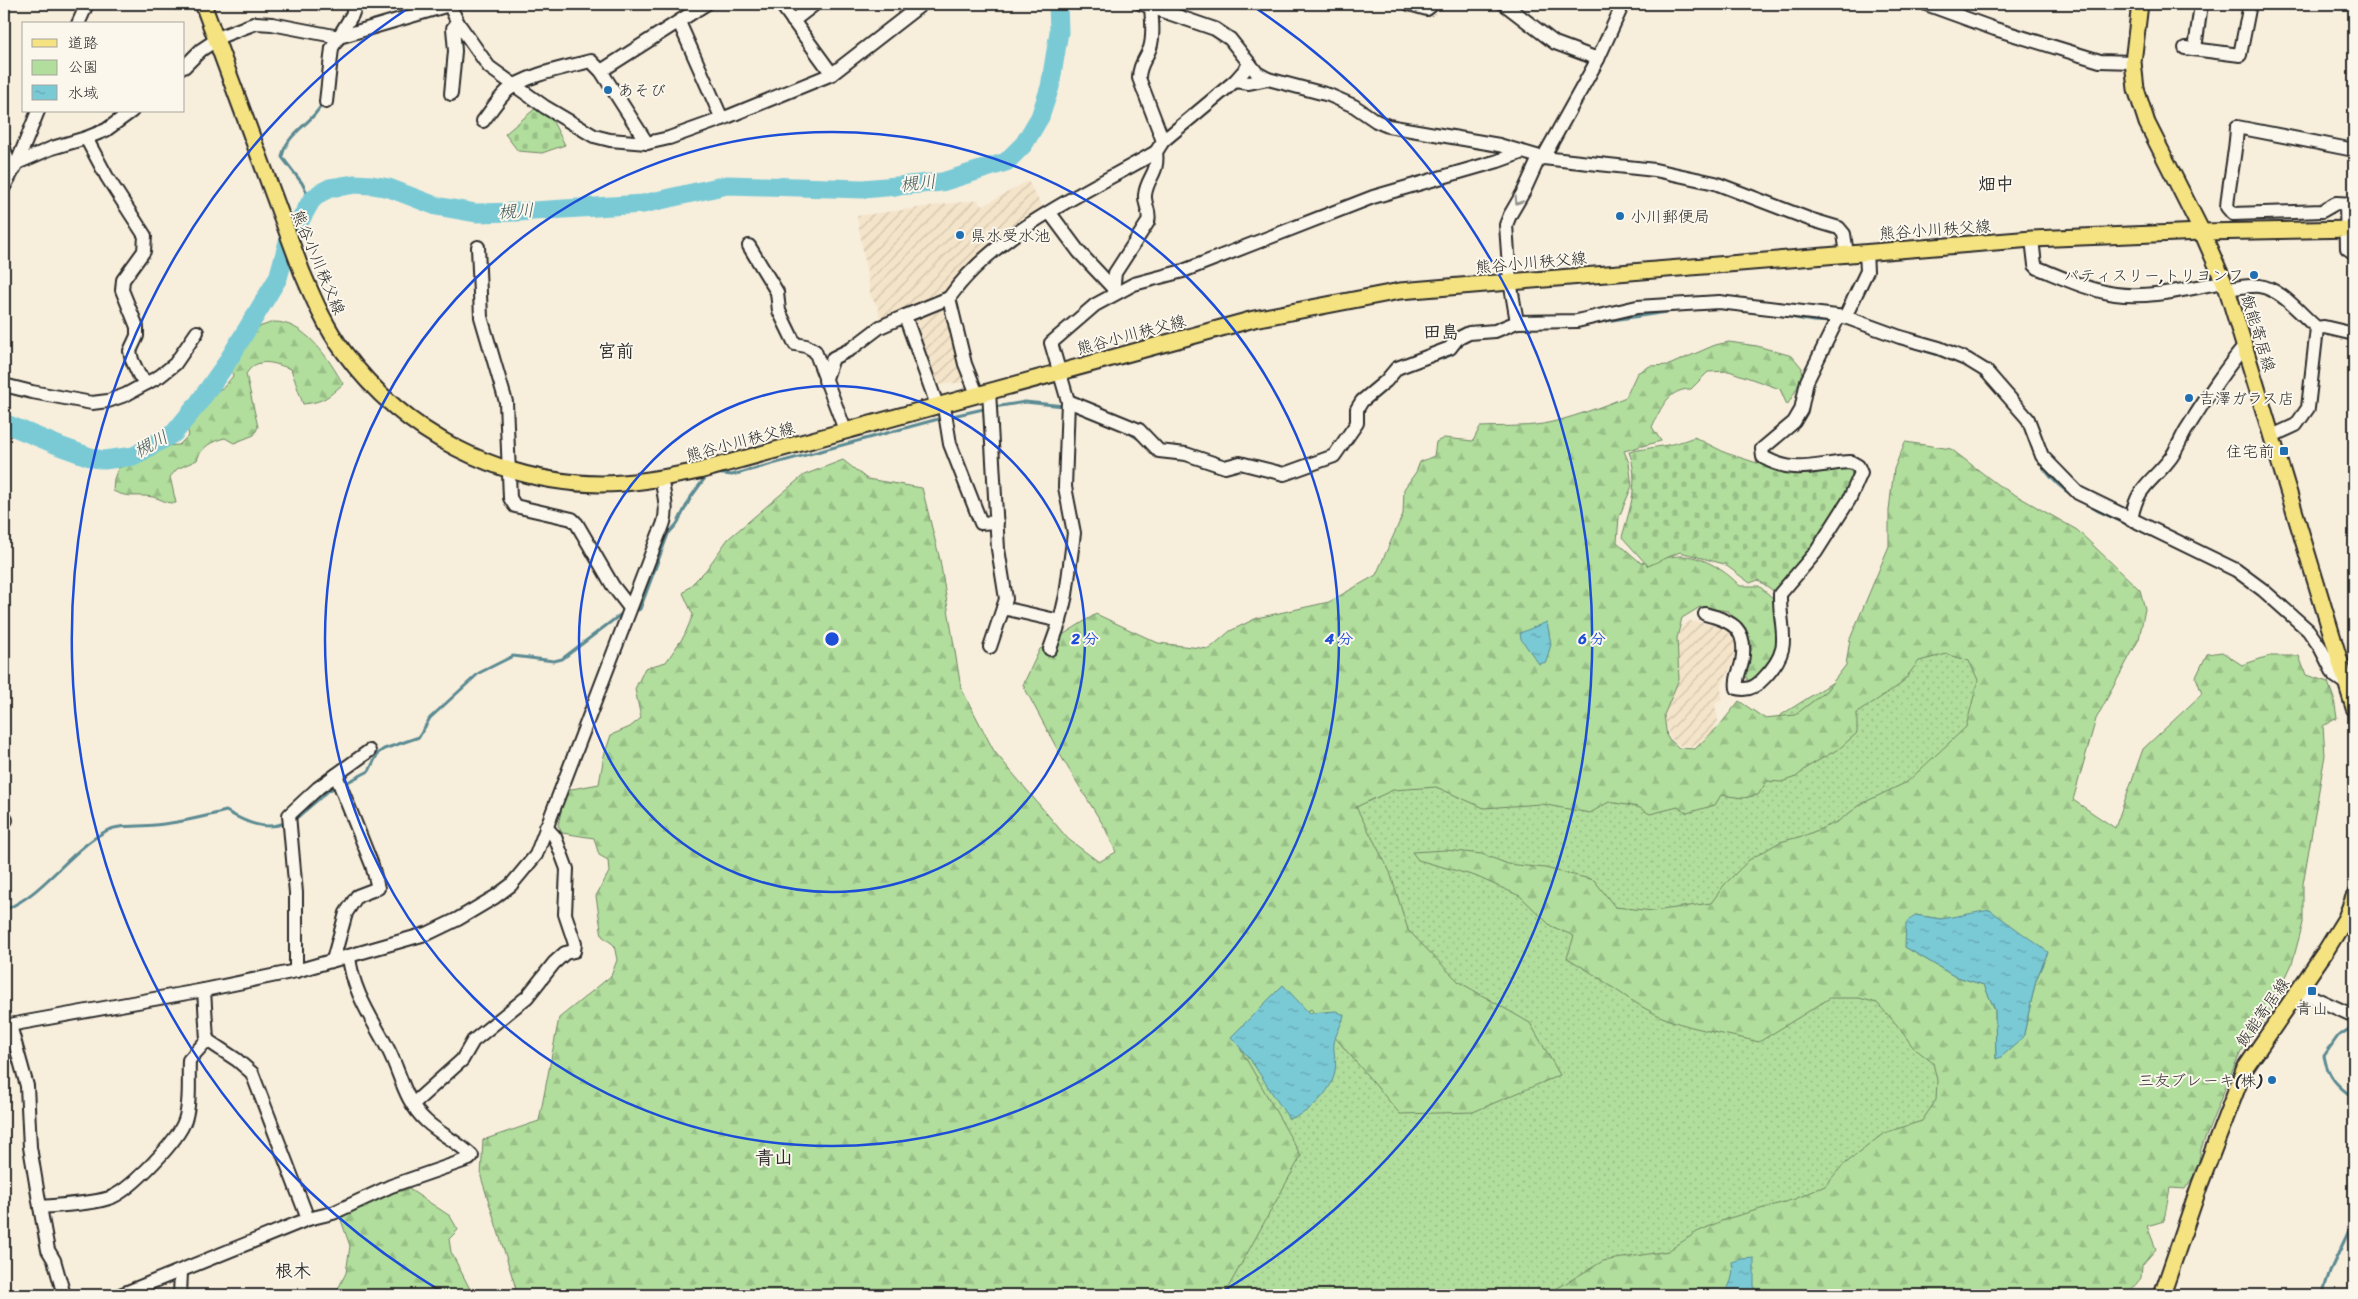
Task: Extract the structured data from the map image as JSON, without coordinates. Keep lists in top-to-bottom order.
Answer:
{
  "streets": {
    "main road": ["熊谷小川秩父線", "飯能寄居線"]
  },
  "crossings": [
    ["熊谷小川秩父線", "飯能寄居線"]
  ],
  "districts": [
    "畑中",
    "田島",
    "宮前",
    "青山",
    "根木"
  ],
  "water": ["槻川"],
  "places": {
    "other": [
      "あそび",
      "小川郵便局",
      "県水受水池",
      "パティスリー,トリヨンフ",
      "吉澤ガラス店",
      "三友ブレーキ(株)"
    ],
    "transit": ["住宅前", "青山"]
  },
  "legend": ["道路", "公園", "水域"],
  "rings": ["2 分", "4 分", "6 分"]
}
